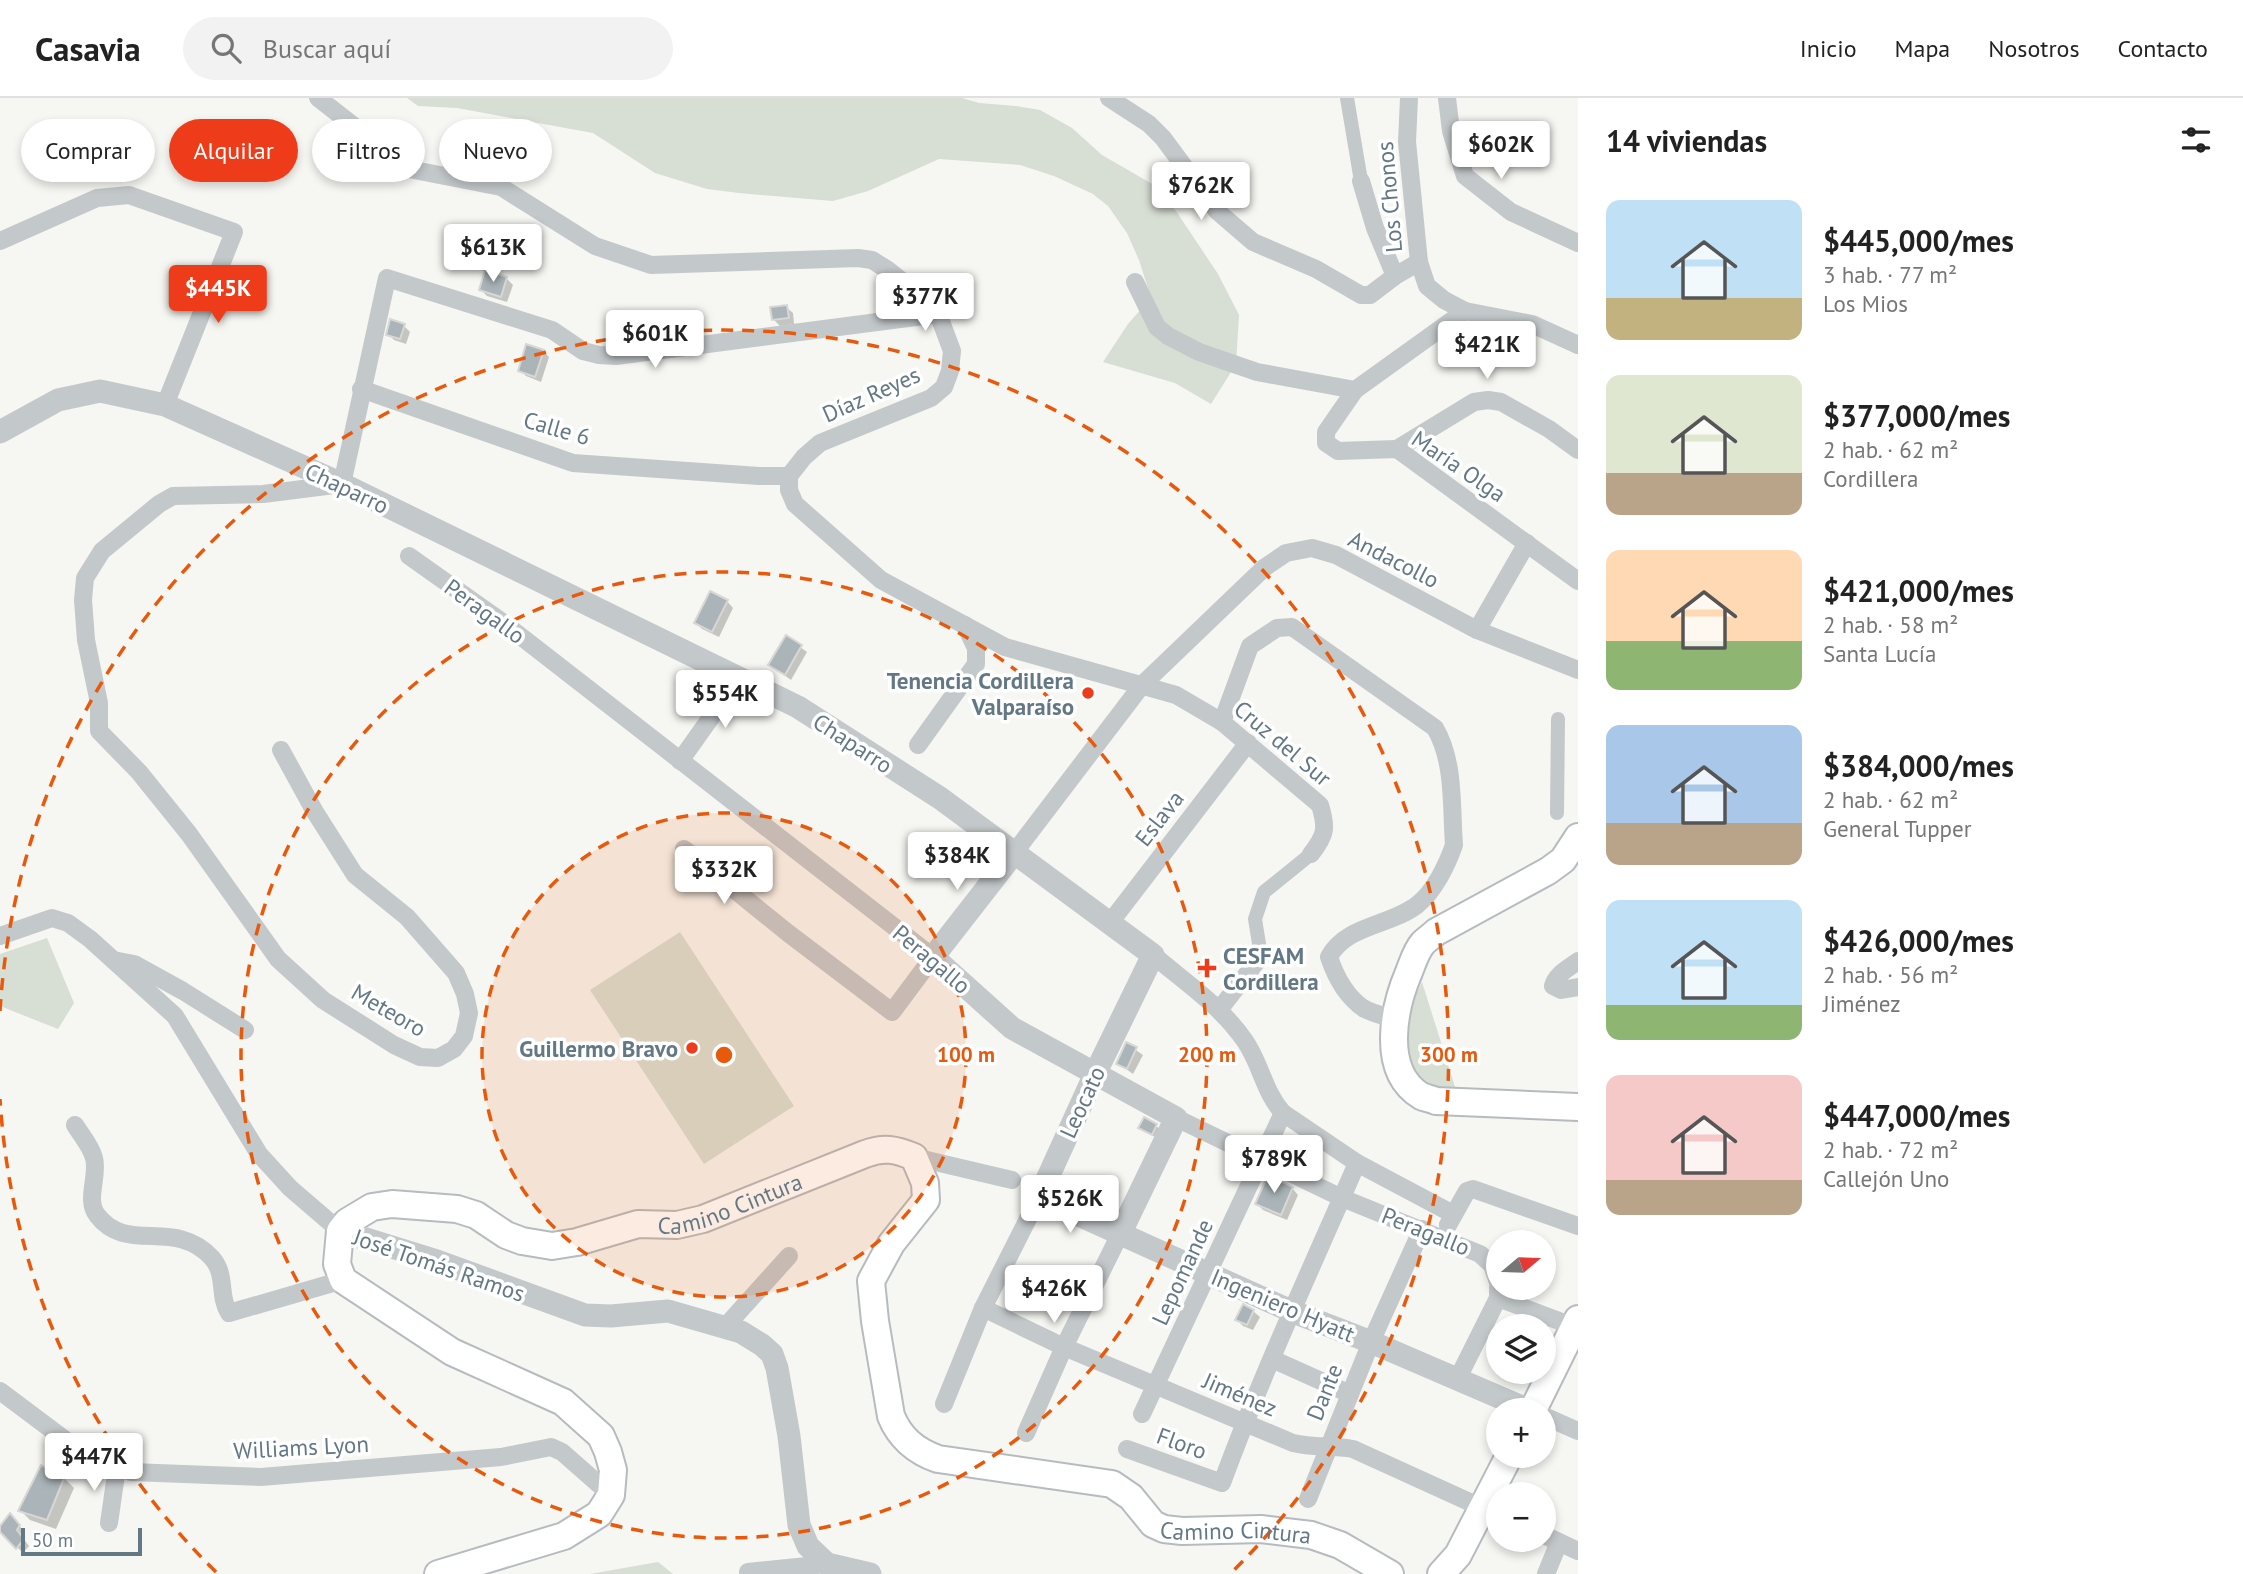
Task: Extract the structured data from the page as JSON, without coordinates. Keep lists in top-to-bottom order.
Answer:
{
  "streets": {
    "main road": ["Camino Cintura"],
    "street": [
      "Los Chonos",
      "Díaz Reyes",
      "Calle 6",
      "María Olga",
      "Chaparro",
      "Andacollo",
      "Peragallo",
      "Cruz del Sur",
      "Eslava",
      "Meteoro",
      "Leocato",
      "José Tomás Ramos",
      "Lepomande",
      "Ingeniero Hyatt",
      "Dante",
      "Jiménez",
      "Floro",
      "Williams Lyon"
    ]
  },
  "crossings": [
    ["Los Chonos", "María Olga"],
    ["Díaz Reyes", "Calle 6"],
    ["Chaparro", "Andacollo"],
    ["Chaparro", "Cruz del Sur"],
    ["Chaparro", "Eslava"],
    ["Chaparro", "Meteoro"],
    ["Chaparro", "Leocato"],
    ["Chaparro", "Lepomande"],
    ["Andacollo", "Cruz del Sur"],
    ["Peragallo", "Leocato"],
    ["Peragallo", "Lepomande"],
    ["Peragallo", "Dante"],
    ["Cruz del Sur", "Eslava"],
    ["Leocato", "Ingeniero Hyatt"],
    ["Leocato", "Jiménez"],
    ["Camino Cintura", "José Tomás Ramos"],
    ["Lepomande", "Ingeniero Hyatt"],
    ["Lepomande", "Jiménez"],
    ["Ingeniero Hyatt", "Dante"],
    ["Dante", "Jiménez"],
    ["Jiménez", "Floro"]
  ],
  "places": {
    "other": ["Tenencia Cordillera Valparaíso", "Guillermo Bravo"],
    "health": ["CESFAM Cordillera"]
  },
  "scale_bar": "50 m",
  "north": "right",
  "page": {
    "header": "Casavia",
    "search": "Buscar aquí",
    "nav": [
      "Inicio",
      "Mapa",
      "Nosotros",
      "Contacto"
    ],
    "heading": "14 viviendas",
    "chip": [
      "Comprar",
      "Alquilar",
      "Filtros",
      "Nuevo"
    ],
    "price": [
      "$602K",
      "$762K",
      "$613K",
      "$445K",
      "$377K",
      "$601K",
      "$421K",
      "$554K",
      "$384K",
      "$332K",
      "$789K",
      "$526K",
      "$426K",
      "$447K"
    ],
    "list": [
      {
        "name": "$445,000/mes",
        "note": "3 hab. · 77 m² · Los Mios"
      },
      {
        "name": "$377,000/mes",
        "note": "2 hab. · 62 m² · Cordillera"
      },
      {
        "name": "$421,000/mes",
        "note": "2 hab. · 58 m² · Santa Lucía"
      },
      {
        "name": "$384,000/mes",
        "note": "2 hab. · 62 m² · General Tupper"
      },
      {
        "name": "$426,000/mes",
        "note": "2 hab. · 56 m² · Jiménez"
      },
      {
        "name": "$447,000/mes",
        "note": "2 hab. · 72 m² · Callejón Uno"
      }
    ],
    "map_buttons": ["+", "−"],
    "scale": "50 m"
  },
  "rings": ["100 m", "200 m", "300 m"]
}
